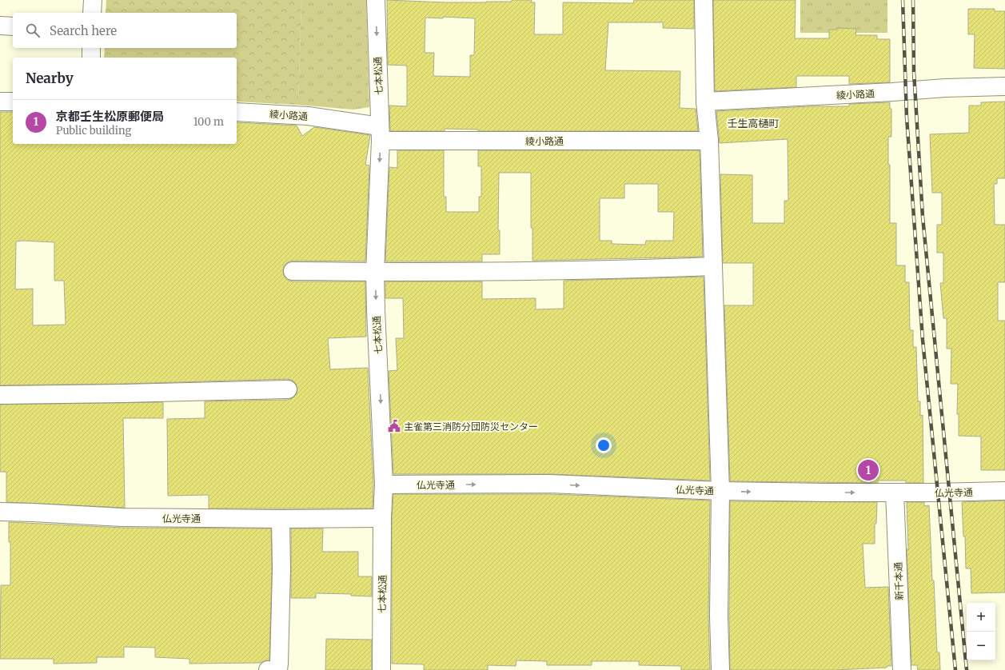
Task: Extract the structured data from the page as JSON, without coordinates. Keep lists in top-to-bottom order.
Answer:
{
  "streets": {
    "street": [
      "七本松通",
      "綾小路通",
      "仏光寺通",
      "新千本通"
    ]
  },
  "crossings": [
    ["七本松通", "綾小路通"],
    ["七本松通", "仏光寺通"],
    ["仏光寺通", "新千本通"]
  ],
  "one_way": ["七本松通", "仏光寺通"],
  "districts": ["壬生高樋町"],
  "places": {
    "public building": ["主雀第三消防分団防災センター"]
  },
  "page": {
    "search": "Search here",
    "heading": "Nearby",
    "list": [
      {
        "mark": "1",
        "name": "京都壬生松原郵便局",
        "note": "Public building",
        "value": "100 m"
      }
    ],
    "pins": "1",
    "map_buttons": ["+", "−"]
  }
}
